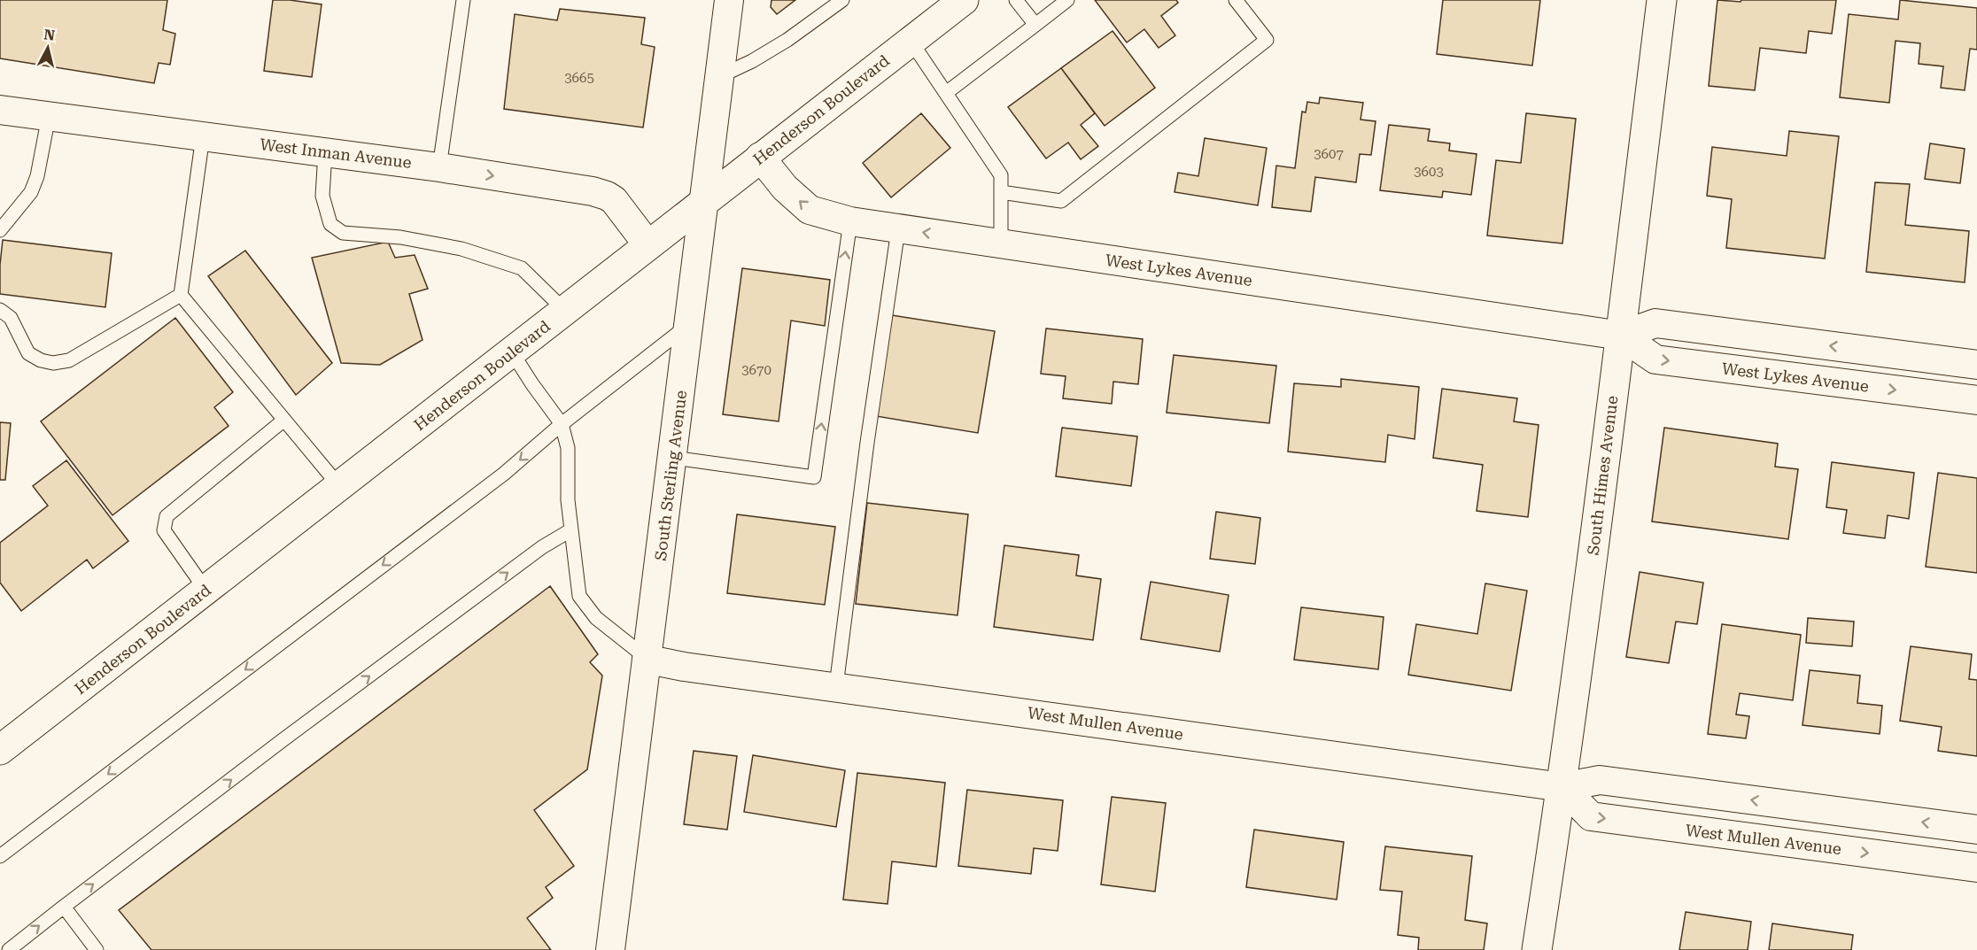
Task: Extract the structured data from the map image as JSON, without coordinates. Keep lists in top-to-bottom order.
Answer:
{
  "streets": {
    "main road": ["Henderson Boulevard", "South Himes Avenue"],
    "street": [
      "West Inman Avenue",
      "West Lykes Avenue",
      "South Sterling Avenue",
      "West Mullen Avenue"
    ]
  },
  "crossings": [
    ["Henderson Boulevard", "West Inman Avenue"],
    ["Henderson Boulevard", "West Lykes Avenue"],
    ["Henderson Boulevard", "South Sterling Avenue"],
    ["West Lykes Avenue", "South Himes Avenue"],
    ["South Sterling Avenue", "West Mullen Avenue"],
    ["South Himes Avenue", "West Mullen Avenue"]
  ],
  "house_numbers": [
    "3665",
    "3607",
    "3603",
    "3670"
  ],
  "north": "top"
}
